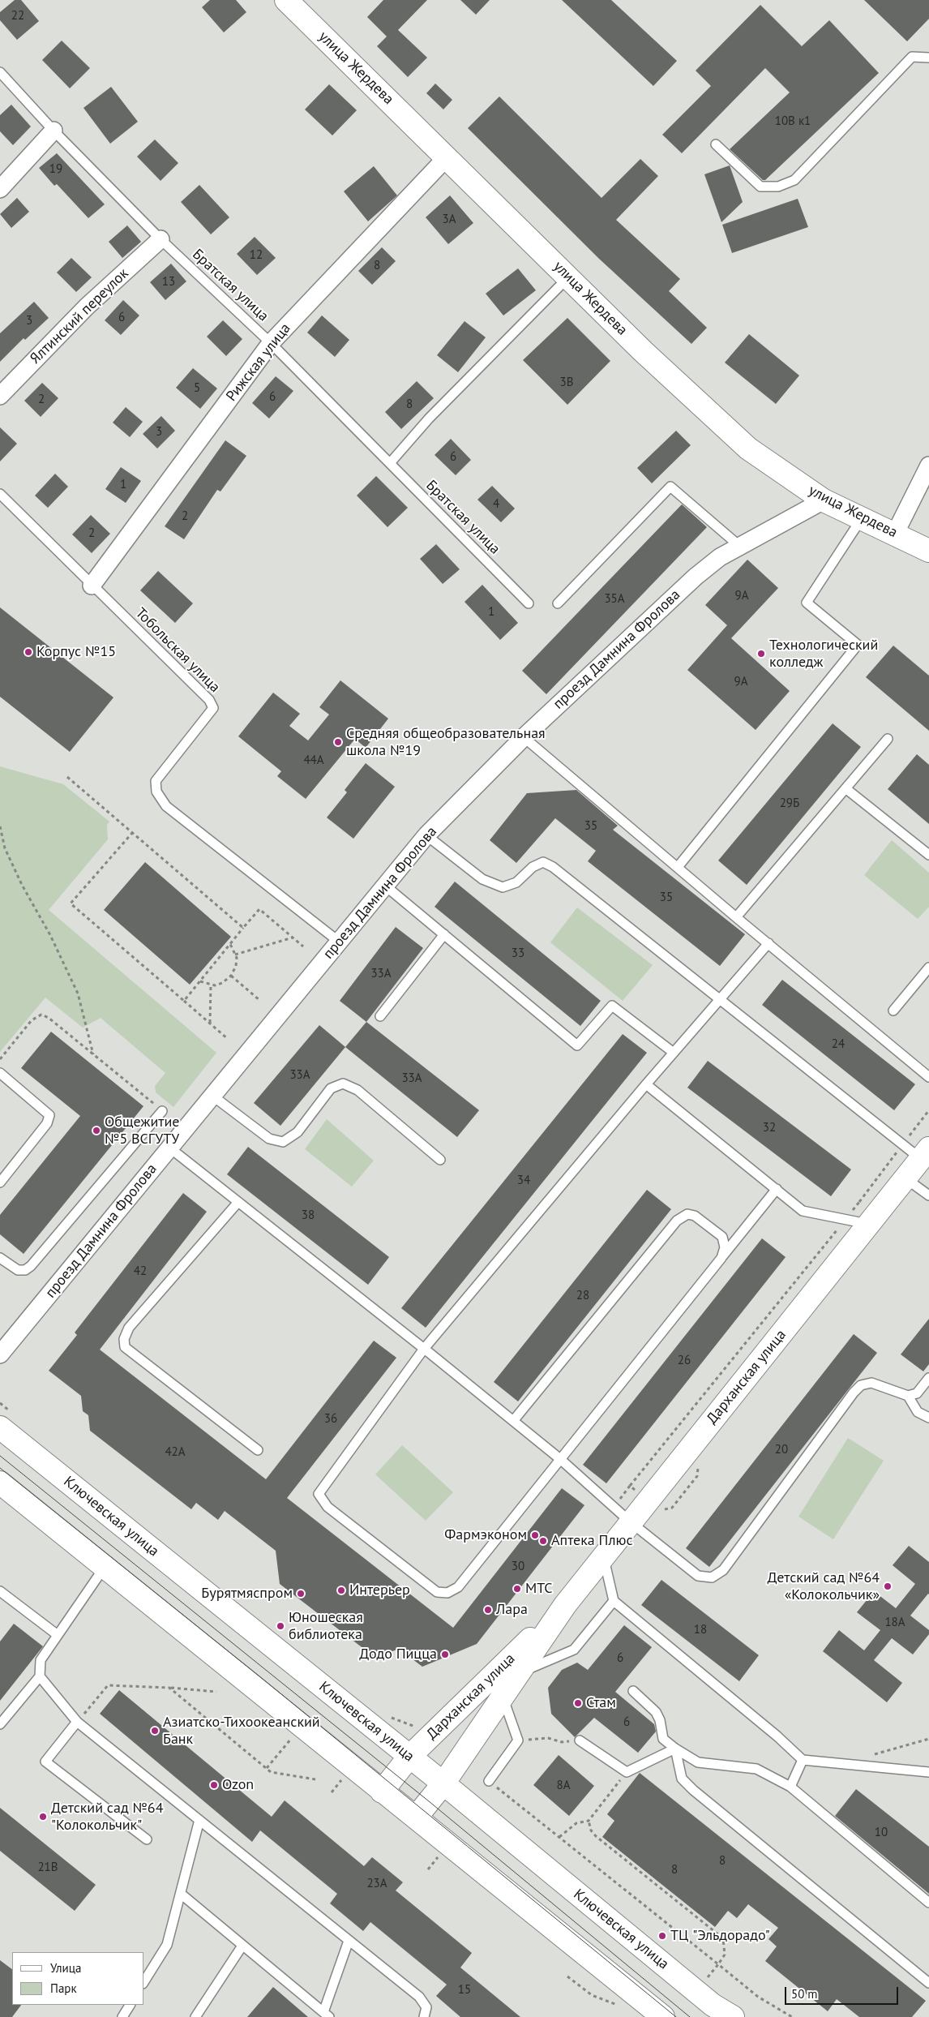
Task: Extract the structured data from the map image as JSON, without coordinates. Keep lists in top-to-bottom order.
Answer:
{
  "streets": {
    "main road": ["улица Жердева", "Дарханская улица", "Ключевская улица"],
    "street": ["Ялтинский переулок", "Рижская улица", "проезд Дамнина Фролова"],
    "lane": ["Братская улица", "Тобольская улица"]
  },
  "crossings": [
    ["улица Жердева", "Рижская улица"],
    ["улица Жердева", "проезд Дамнина Фролова"],
    ["Братская улица", "Ялтинский переулок"],
    ["Братская улица", "Рижская улица"],
    ["Рижская улица", "Тобольская улица"],
    ["проезд Дамнина Фролова", "Тобольская улица"],
    ["Дарханская улица", "Ключевская улица"]
  ],
  "places": [
    "Корпус №15",
    "Технологический колледж",
    "Средняя общеобразовательная школа №19",
    "Общежитие №5 ВСГУТУ",
    "Фармэконом",
    "Аптека Плюс",
    "Детский сад №64 «Колокольчик»",
    "МТС",
    "Интерьер",
    "Бурятмяспром",
    "Лара",
    "Юношеская библиотека",
    "Додо Пицца",
    "Стам",
    "Азиатско-Тихоокеанский Банк",
    "Ozon",
    "Детский сад №64 \"Колокольчик\"",
    "ТЦ \"Эльдорадо\""
  ],
  "house_numbers": [
    "22",
    "10В к1",
    "19",
    "3А",
    "12",
    "8",
    "13",
    "6",
    "3",
    "3В",
    "5",
    "6",
    "2",
    "8",
    "3",
    "6",
    "1",
    "4",
    "2",
    "2",
    "9А",
    "35А",
    "1",
    "9А",
    "44А",
    "29Б",
    "35",
    "35",
    "33",
    "33А",
    "24",
    "33А",
    "33А",
    "32",
    "34",
    "38",
    "42",
    "28",
    "26",
    "36",
    "20",
    "42А",
    "30",
    "18А",
    "18",
    "6",
    "6",
    "8А",
    "10",
    "8",
    "21В",
    "8",
    "23А",
    "15"
  ],
  "legend": ["Улица", "Парк"],
  "scale_bar": "50 m"
}
